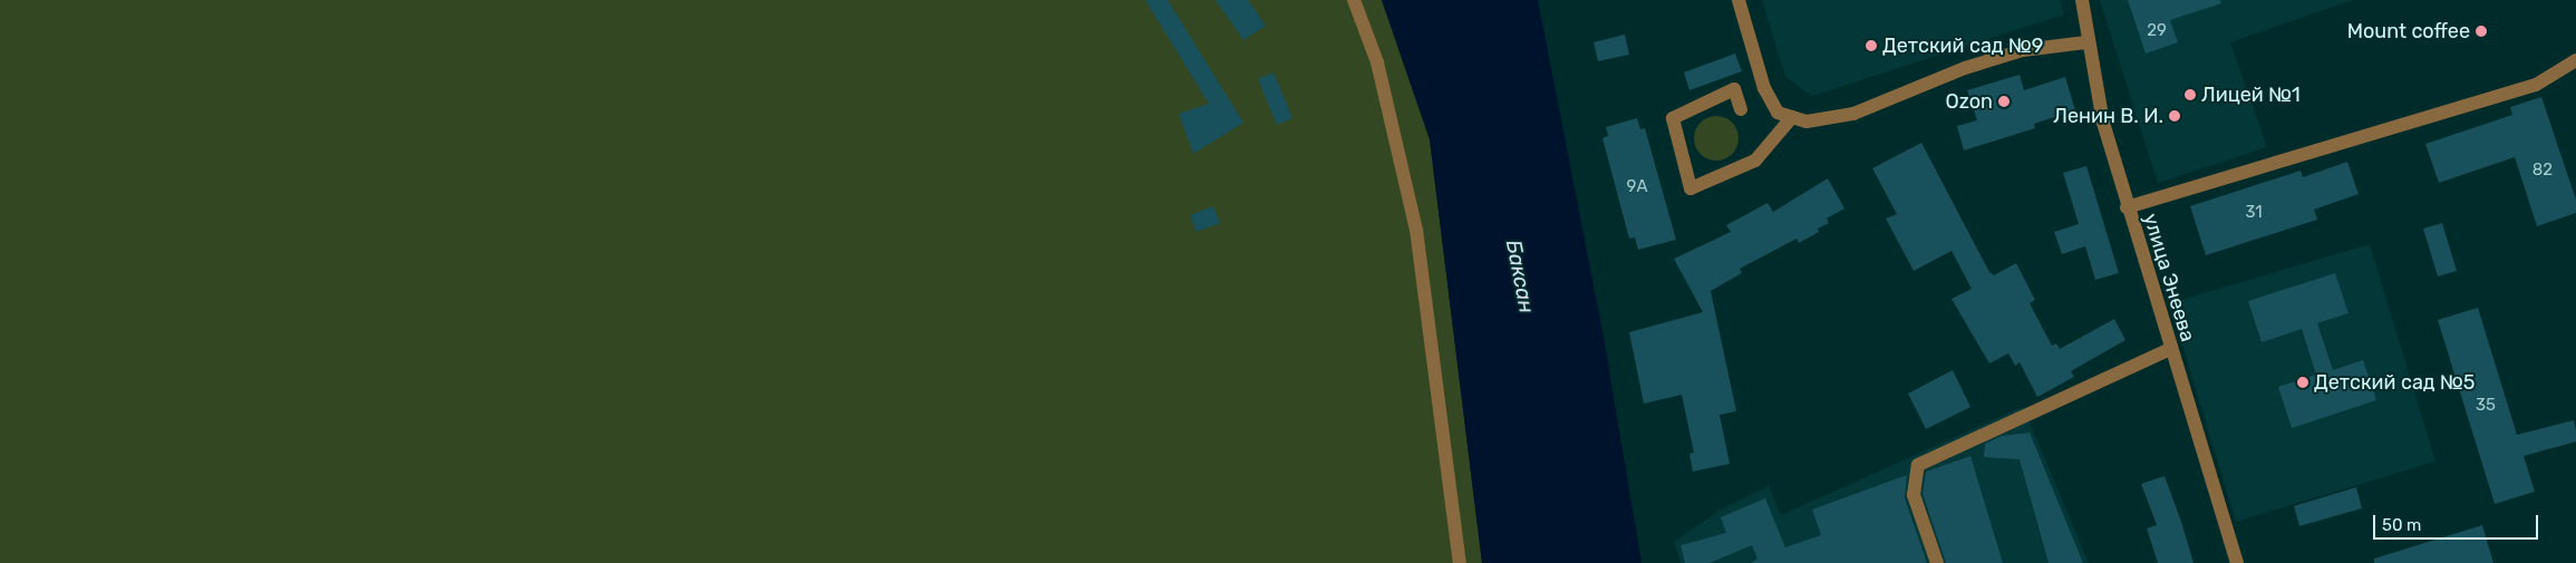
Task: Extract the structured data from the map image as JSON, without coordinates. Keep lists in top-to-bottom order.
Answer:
{
  "streets": {
    "street": ["улица Энеева"]
  },
  "water": ["Баксан"],
  "places": [
    "Mount coffee",
    "Детский сад №9",
    "Лицей №1",
    "Ozon",
    "Ленин В. И.",
    "Детский сад №5"
  ],
  "house_numbers": [
    "29",
    "82",
    "9А",
    "31",
    "35"
  ],
  "scale_bar": "50 m"
}
